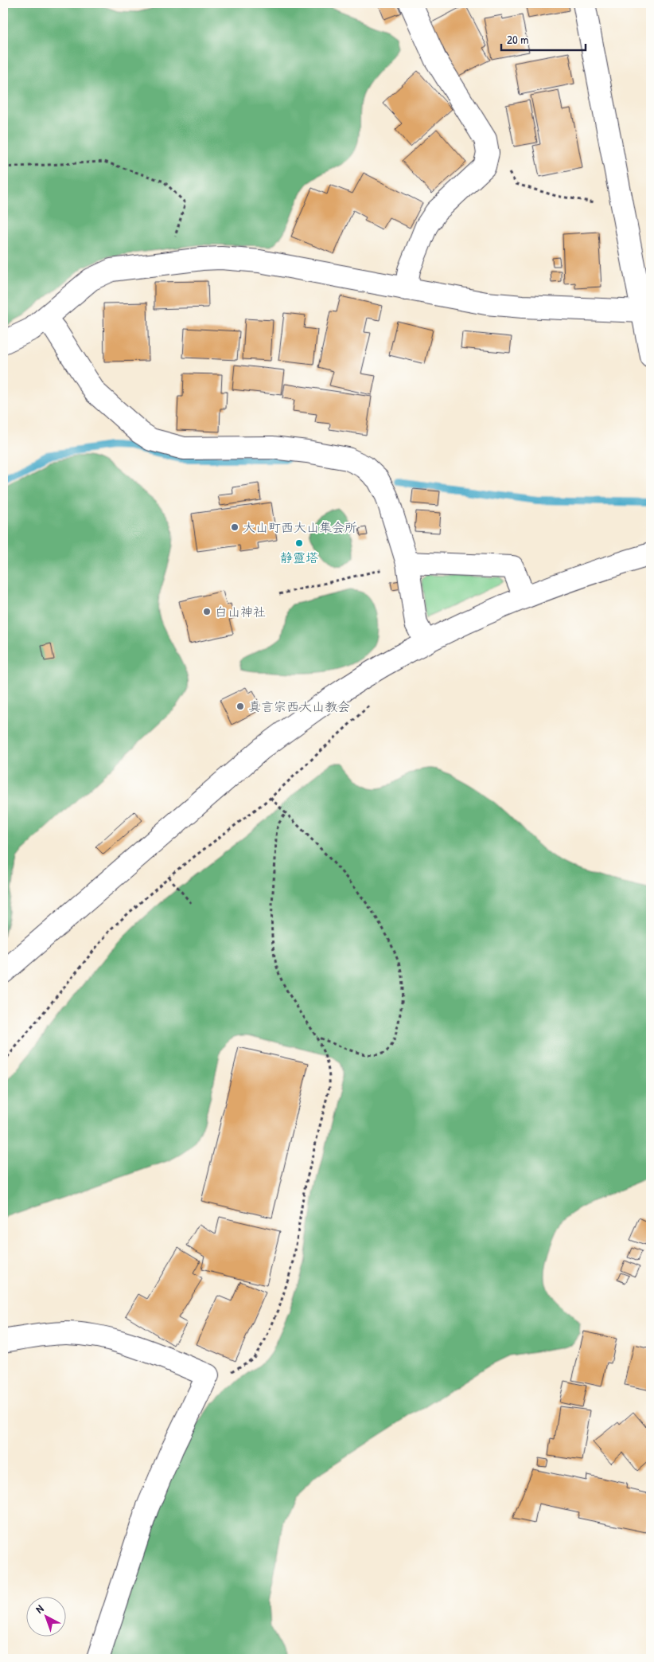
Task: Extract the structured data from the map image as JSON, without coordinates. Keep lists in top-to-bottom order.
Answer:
{
  "places": [
    "大山町西大山集会所",
    "静靈塔",
    "白山神社",
    "真言宗西大山教会"
  ],
  "scale_bar": "20 m",
  "north": "top left"
}
